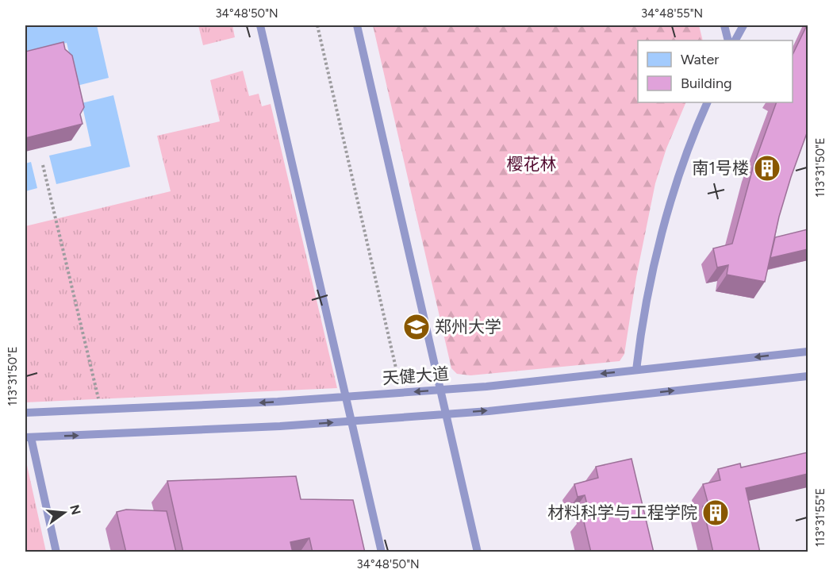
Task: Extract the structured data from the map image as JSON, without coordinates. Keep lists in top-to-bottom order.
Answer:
{
  "streets": {
    "lane": ["天健大道"]
  },
  "parks": ["樱花林"],
  "places": {
    "building": ["南1号楼", "材料科学与工程学院"],
    "school or university": ["郑州大学"]
  },
  "legend": ["Water", "Building"],
  "north": "right",
  "coordinates": [
    "34°48'50\"N",
    "34°48'55\"N",
    "113°31'50\"E",
    "113°31'55\"E"
  ]
}
